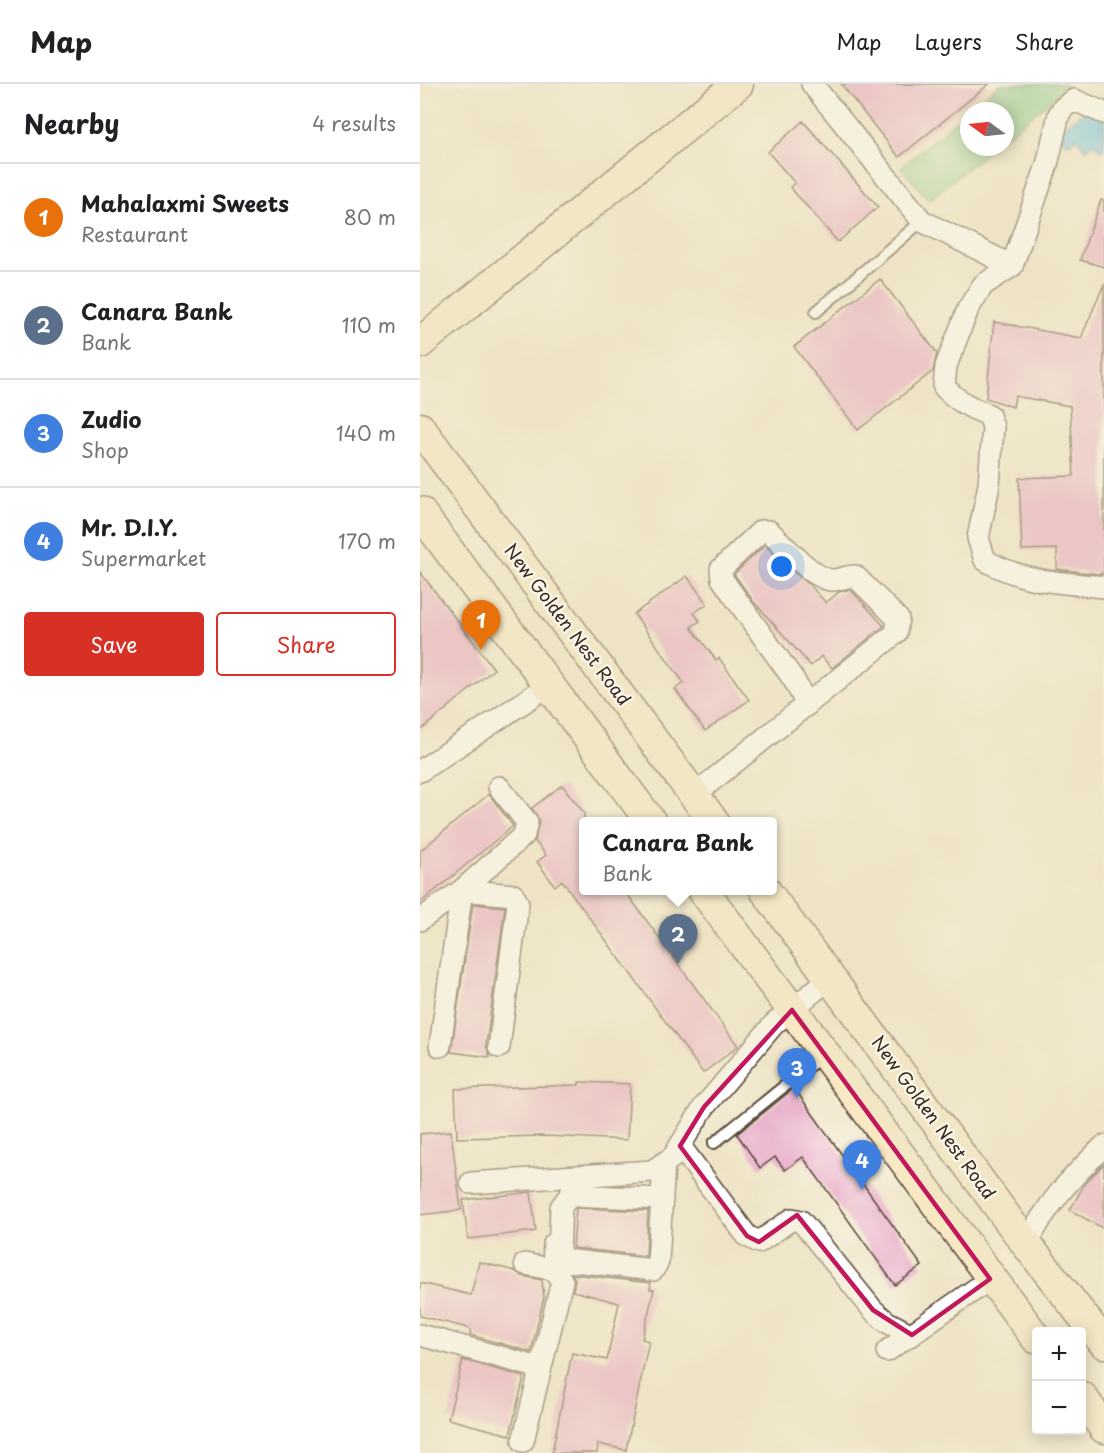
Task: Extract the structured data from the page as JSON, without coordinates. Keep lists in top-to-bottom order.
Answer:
{
  "streets": {
    "main road": ["New Golden Nest Road"]
  },
  "north": "left",
  "page": {
    "header": "Map",
    "nav": ["Map", "Layers", "Share"],
    "heading": ["Nearby", "4 results"],
    "list": [
      {
        "mark": "1",
        "name": "Mahalaxmi Sweets",
        "note": "Restaurant",
        "value": "80 m"
      },
      {
        "mark": "2",
        "name": "Canara Bank",
        "note": "Bank",
        "value": "110 m"
      },
      {
        "mark": "3",
        "name": "Zudio",
        "note": "Shop",
        "value": "140 m"
      },
      {
        "mark": "4",
        "name": "Mr. D.I.Y.",
        "note": "Supermarket",
        "value": "170 m"
      }
    ],
    "buttons": ["Save", "Share"],
    "pins": [
      "1",
      "2",
      "3",
      "4"
    ],
    "popup": ["Canara Bank", "Bank"],
    "map_buttons": ["+", "−"]
  }
}
